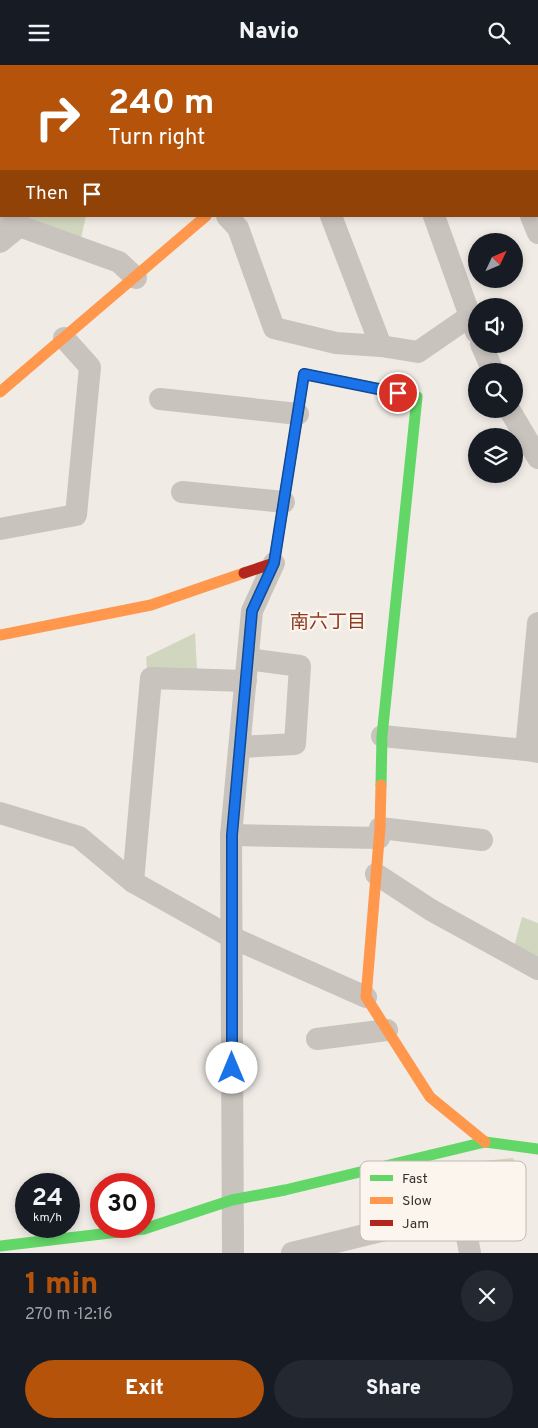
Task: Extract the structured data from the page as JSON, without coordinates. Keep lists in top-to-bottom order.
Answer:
{
  "districts": ["南六丁目"],
  "legend": ["Fast", "Slow", "Jam"],
  "north": "top right",
  "page": {
    "header": "Navio",
    "turn": ["240 m", "Turn right"],
    "then": "Then",
    "speed": "24 km/h",
    "limit": "30",
    "heading": ["1 min", "270 m · 12:16"],
    "buttons": ["Exit", "Share"]
  }
}
